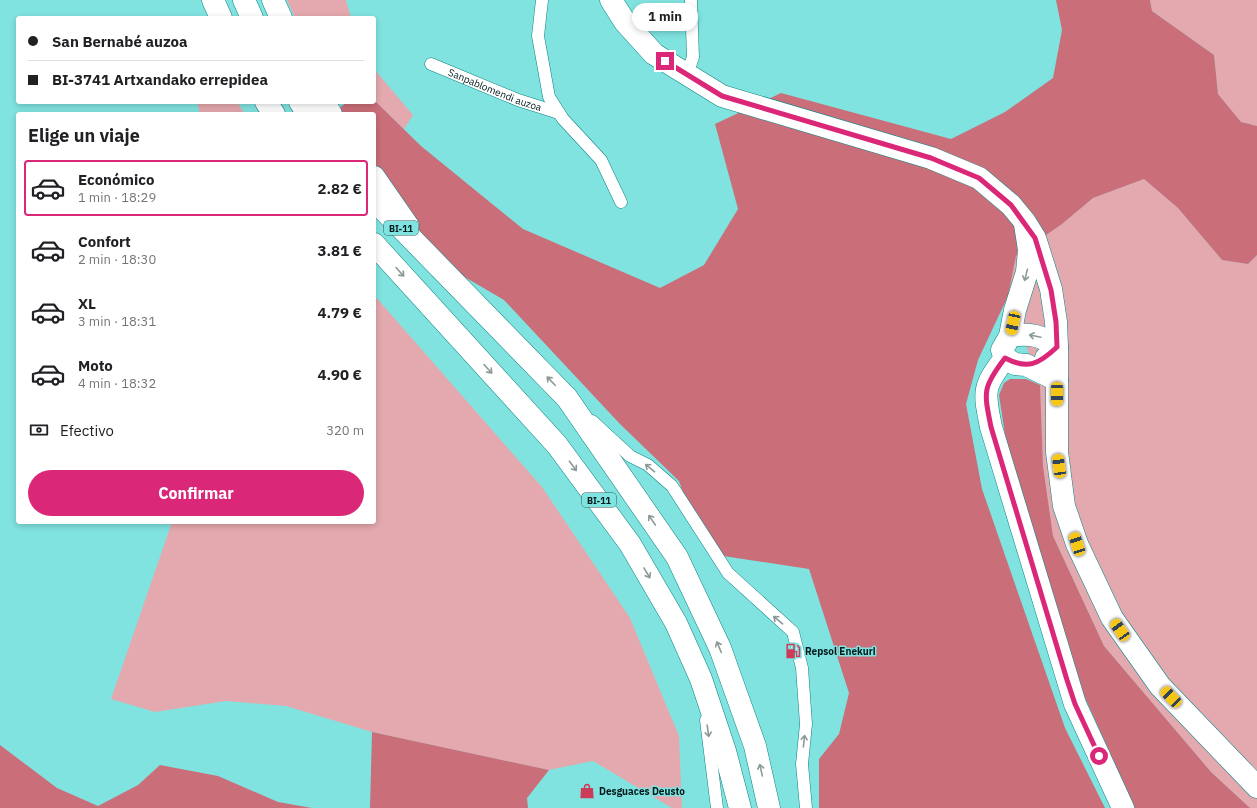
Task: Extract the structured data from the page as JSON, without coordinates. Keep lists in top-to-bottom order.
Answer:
{
  "streets": {
    "street": ["BI-11"],
    "lane": ["Sanpablomendi auzoa"]
  },
  "places": {
    "fuel station": ["Repsol Enekuri"],
    "shop": ["Desguaces Deusto"]
  },
  "page": {
    "bubble": "1 min",
    "banner": ["San Bernabé auzoa", "BI-3741 Artxandako errepidea"],
    "heading": "Elige un viaje",
    "list": [
      {
        "name": "Económico",
        "note": "1 min · 18:29",
        "value": "2.82 €"
      },
      {
        "name": "Confort",
        "note": "2 min · 18:30",
        "value": "3.81 €"
      },
      {
        "name": "XL",
        "note": "3 min · 18:31",
        "value": "4.79 €"
      },
      {
        "name": "Moto",
        "note": "4 min · 18:32",
        "value": "4.90 €"
      }
    ],
    "pay": ["Efectivo", "320 m"],
    "buttons": "Confirmar"
  }
}
